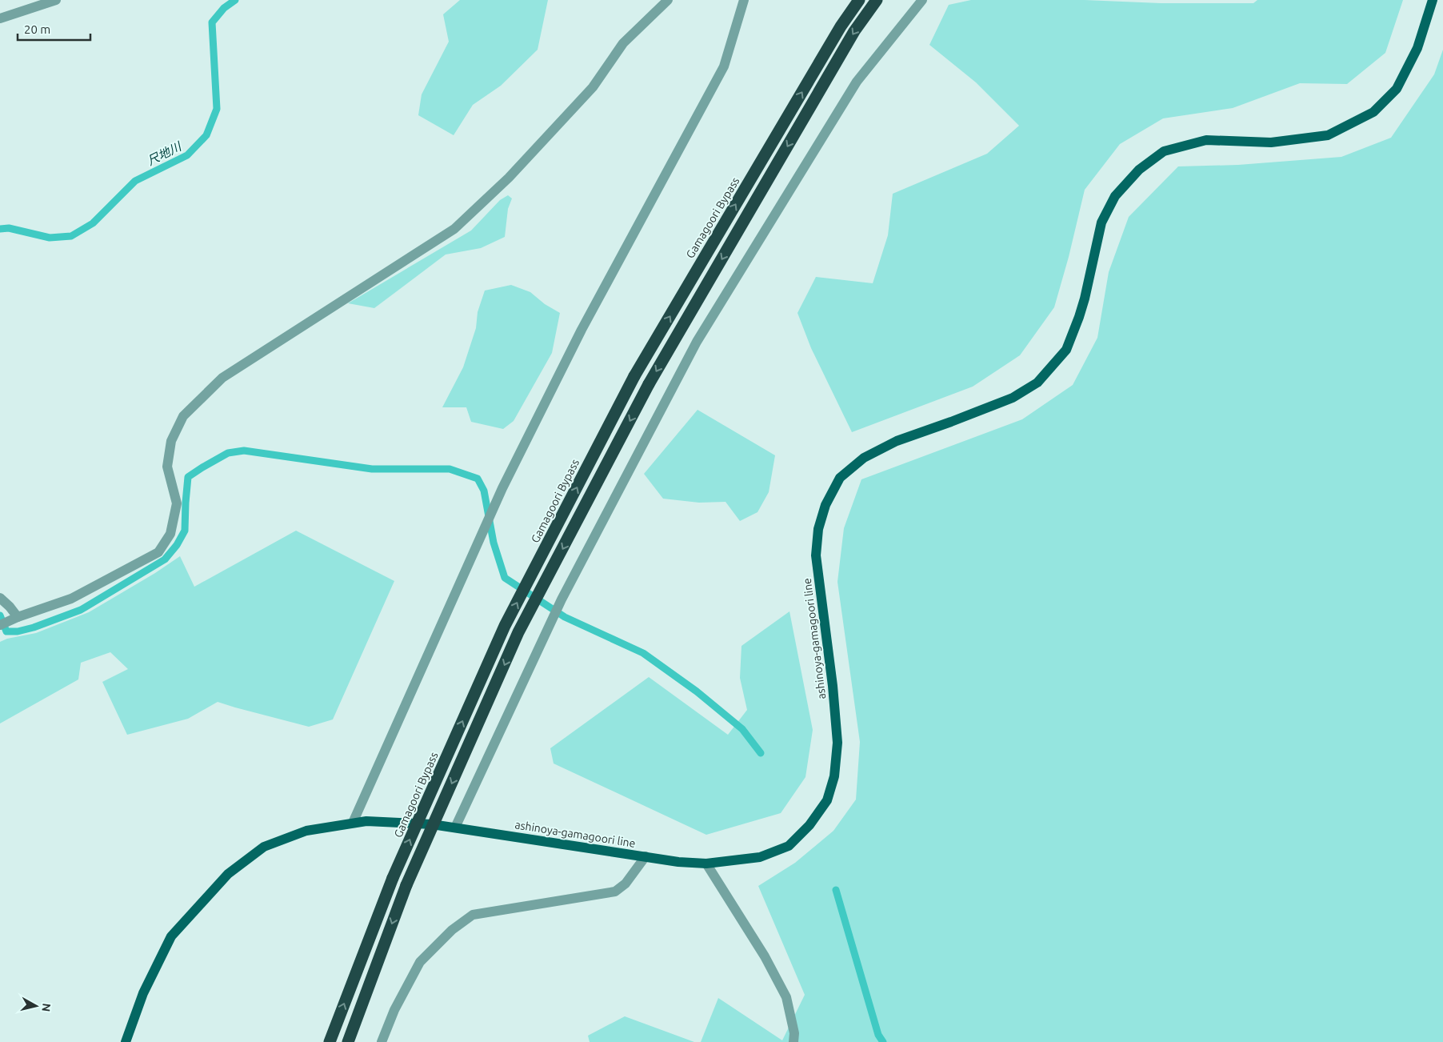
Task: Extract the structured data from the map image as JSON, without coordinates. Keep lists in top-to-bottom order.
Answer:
{
  "streets": {
    "highway": ["Gamagoori Bypass"],
    "main road": ["ashinoya-gamagoori line"]
  },
  "water": ["尺地川"],
  "scale_bar": "20 m",
  "north": "right"
}
